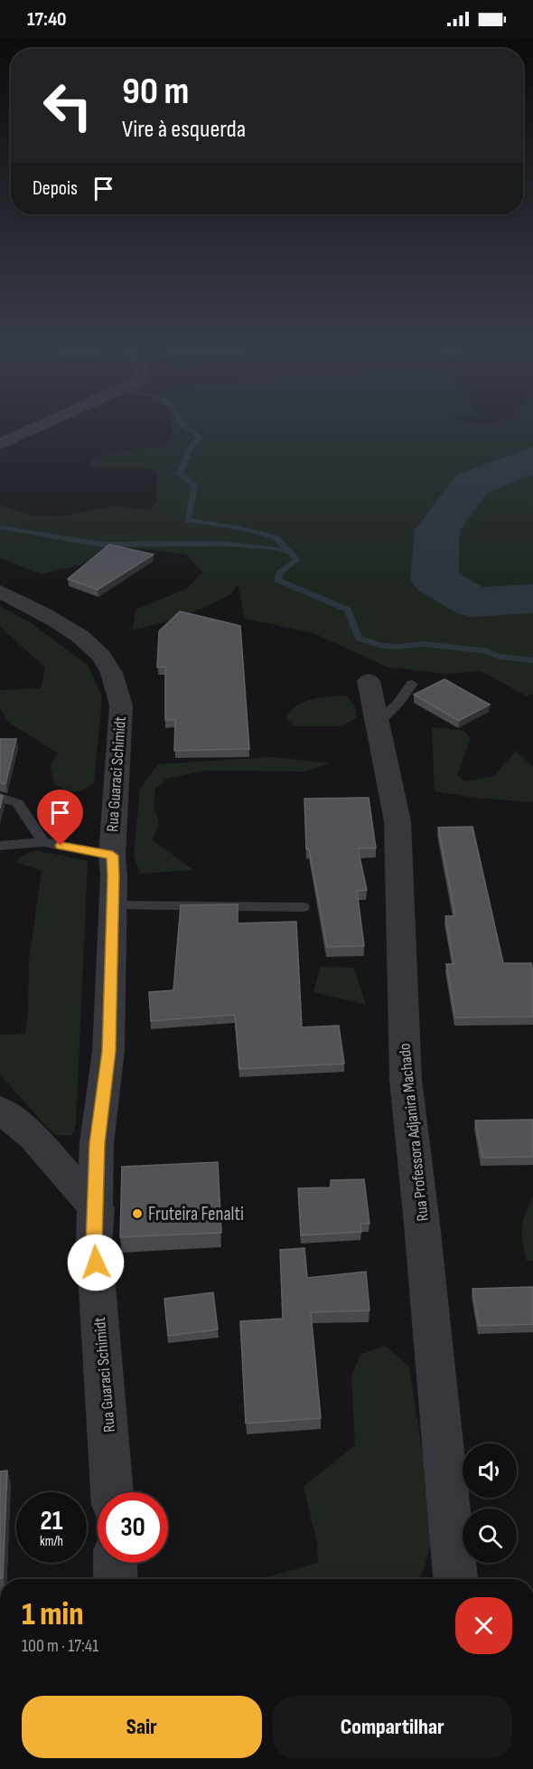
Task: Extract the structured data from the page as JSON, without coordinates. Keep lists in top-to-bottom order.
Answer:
{
  "streets": {
    "street": ["Rua Guaraci Schimidt", "Rua Professora Adjanira Machado"]
  },
  "places": ["Fruteira Fenalti"],
  "page": {
    "status": "17:40",
    "turn": ["90 m", "Vire à esquerda"],
    "then": "Depois",
    "speed": "21 km/h",
    "limit": "30",
    "heading": ["1 min", "100 m · 17:41"],
    "buttons": ["Sair", "Compartilhar"]
  }
}
